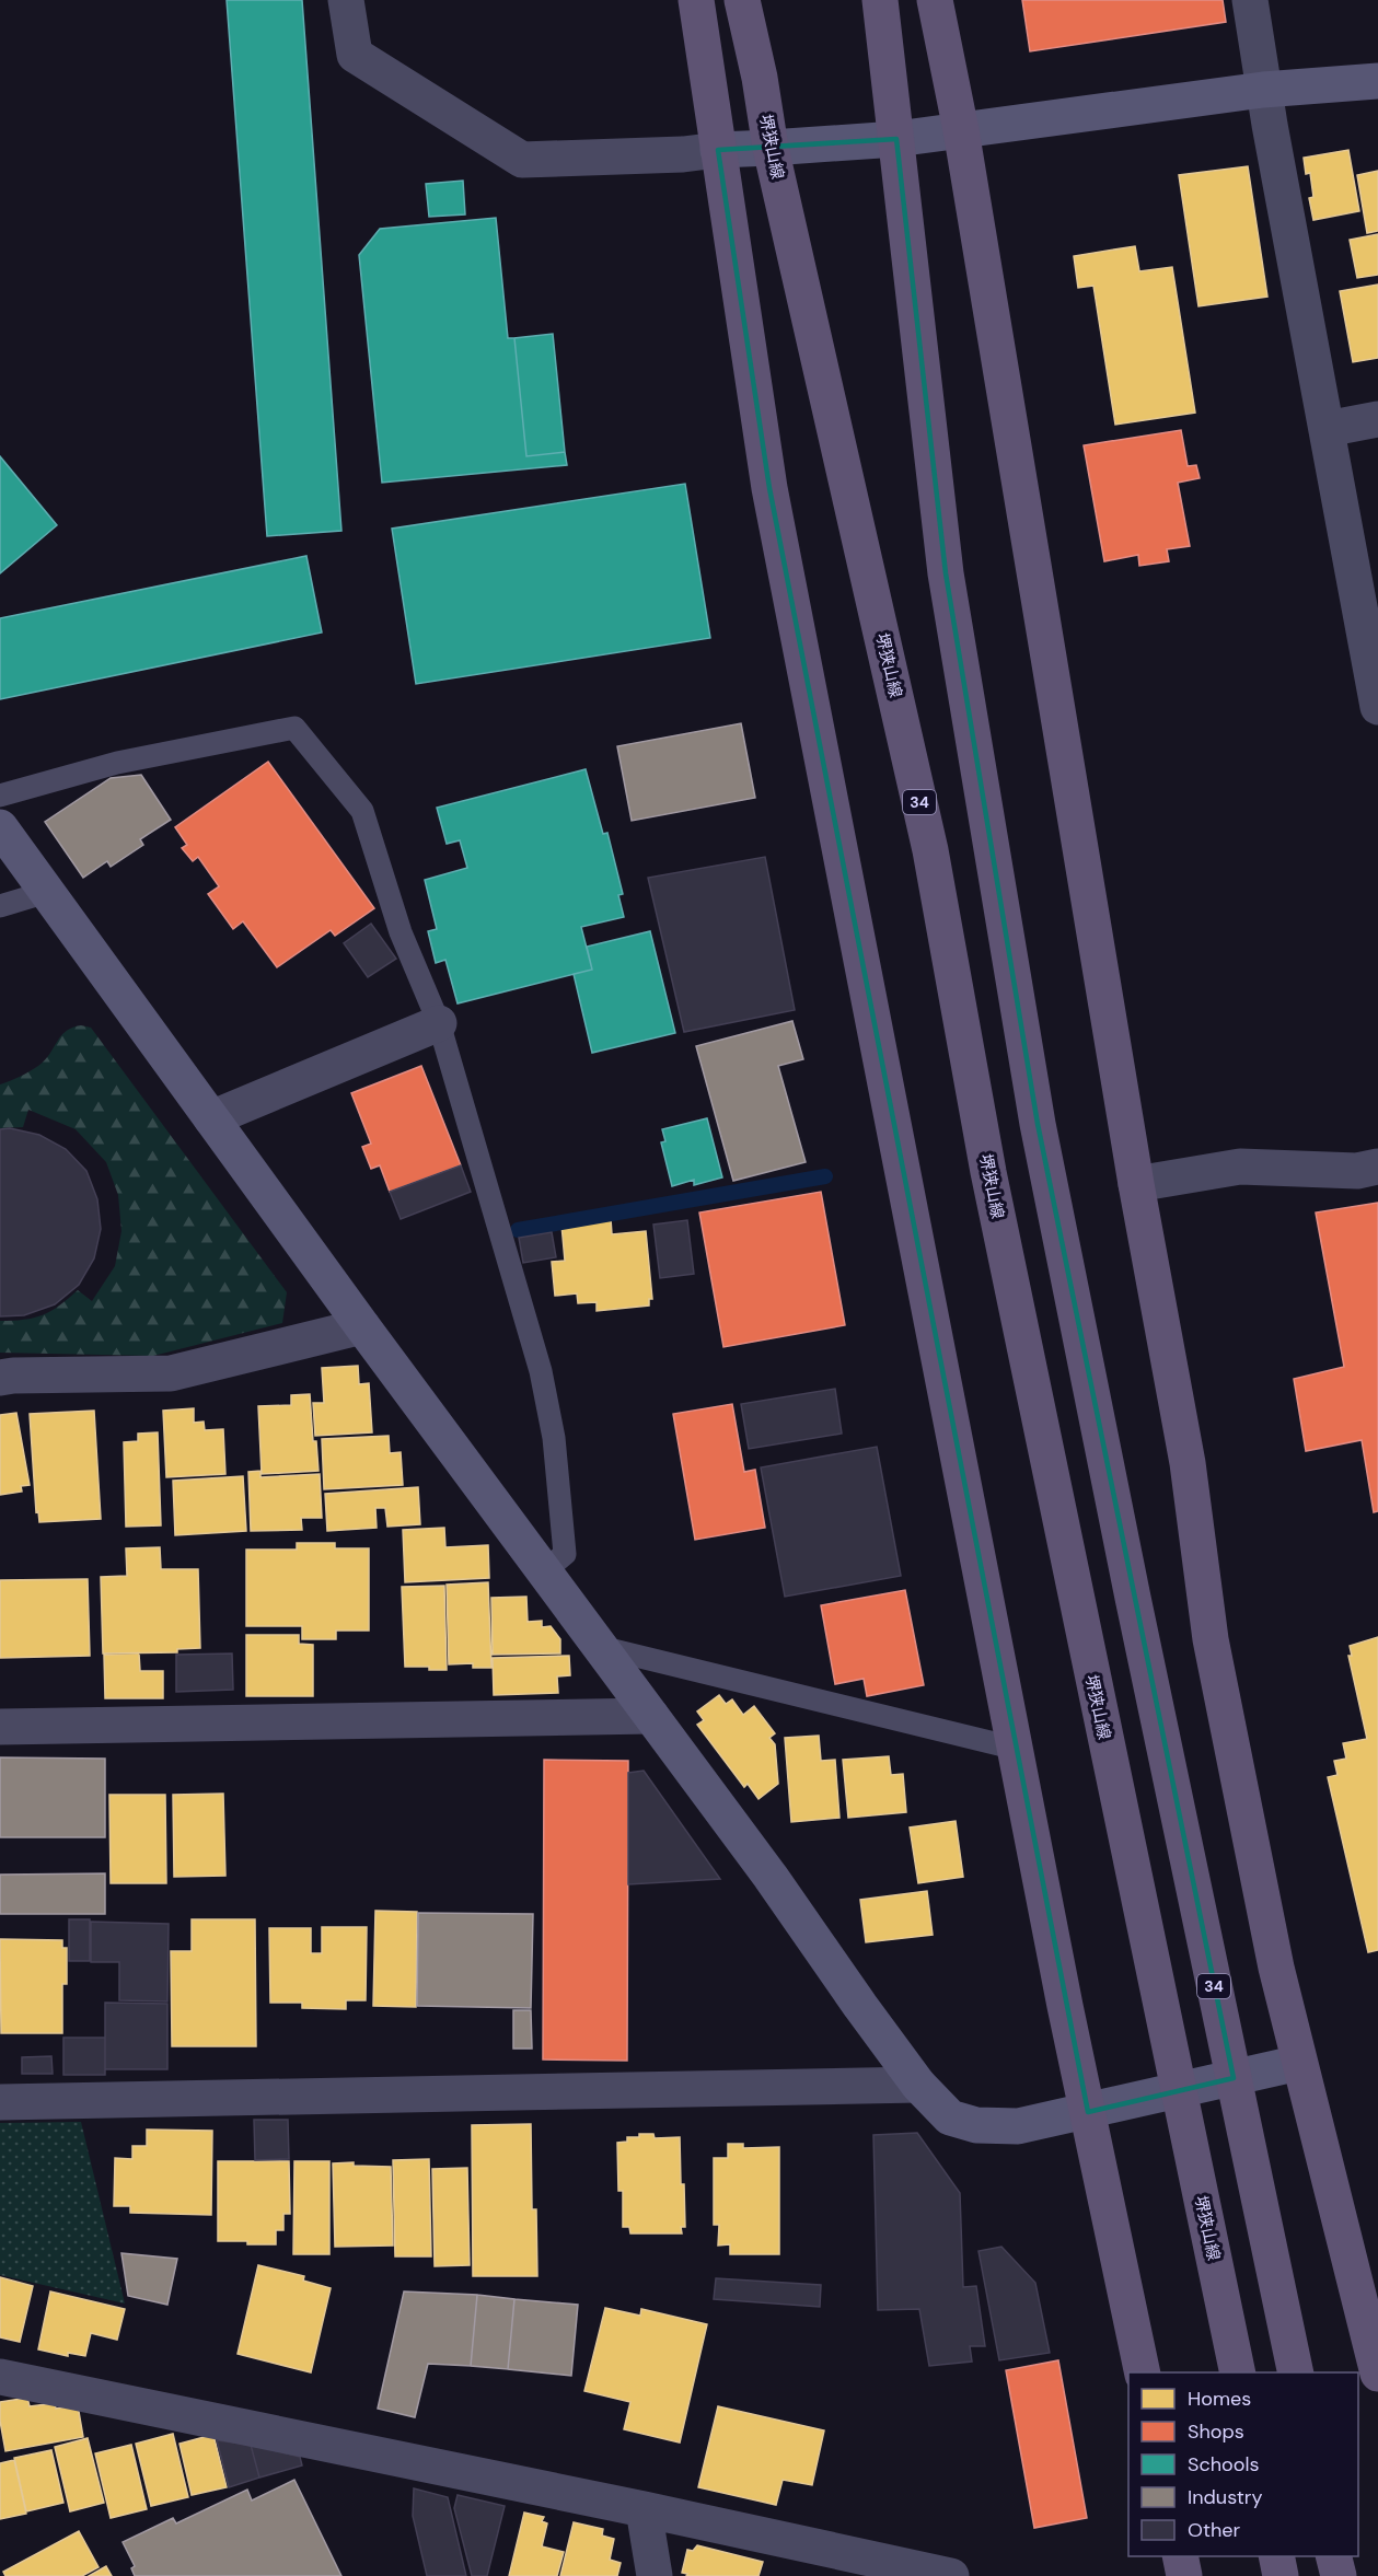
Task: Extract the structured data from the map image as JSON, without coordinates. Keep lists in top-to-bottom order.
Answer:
{
  "streets": {
    "main road": ["堺狭山線", "34"]
  },
  "legend": [
    "Homes",
    "Shops",
    "Schools",
    "Industry",
    "Other"
  ]
}
